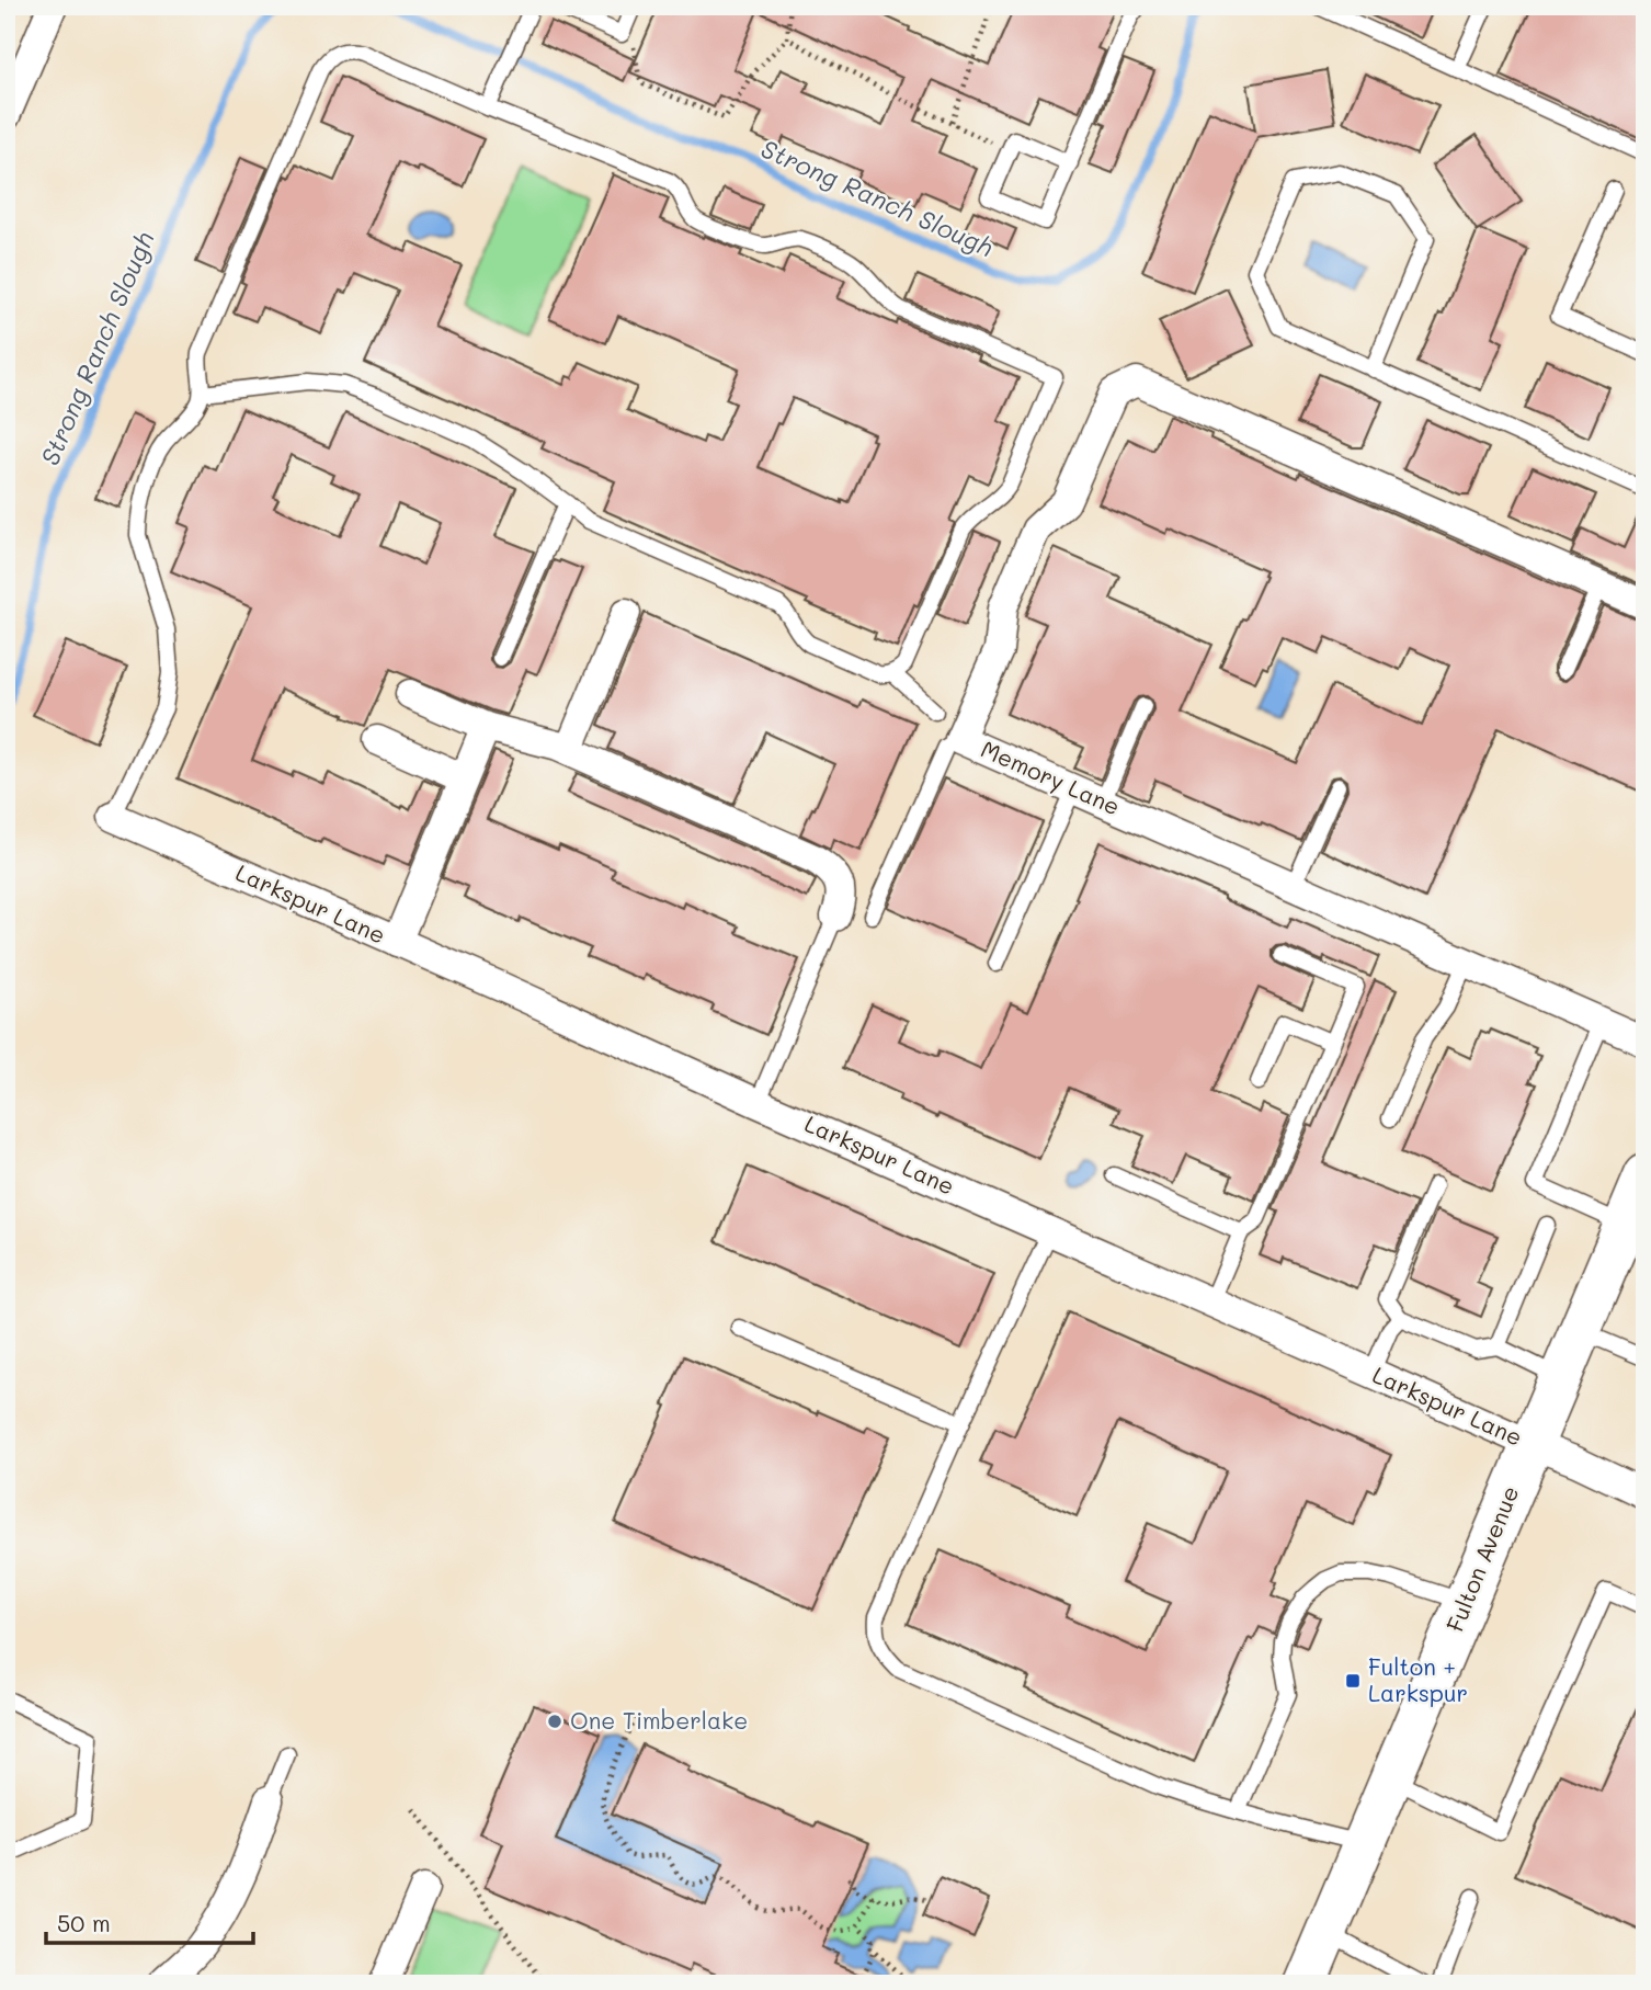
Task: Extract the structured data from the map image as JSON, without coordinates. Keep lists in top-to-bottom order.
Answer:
{
  "streets": {
    "main road": ["Fulton Avenue"],
    "street": ["Memory Lane", "Larkspur Lane"]
  },
  "crossings": [
    ["Larkspur Lane", "Fulton Avenue"]
  ],
  "water": ["Strong Ranch Slough"],
  "places": {
    "transit": ["Fulton + Larkspur"],
    "other": ["One Timberlake"]
  },
  "scale_bar": "50 m"
}
